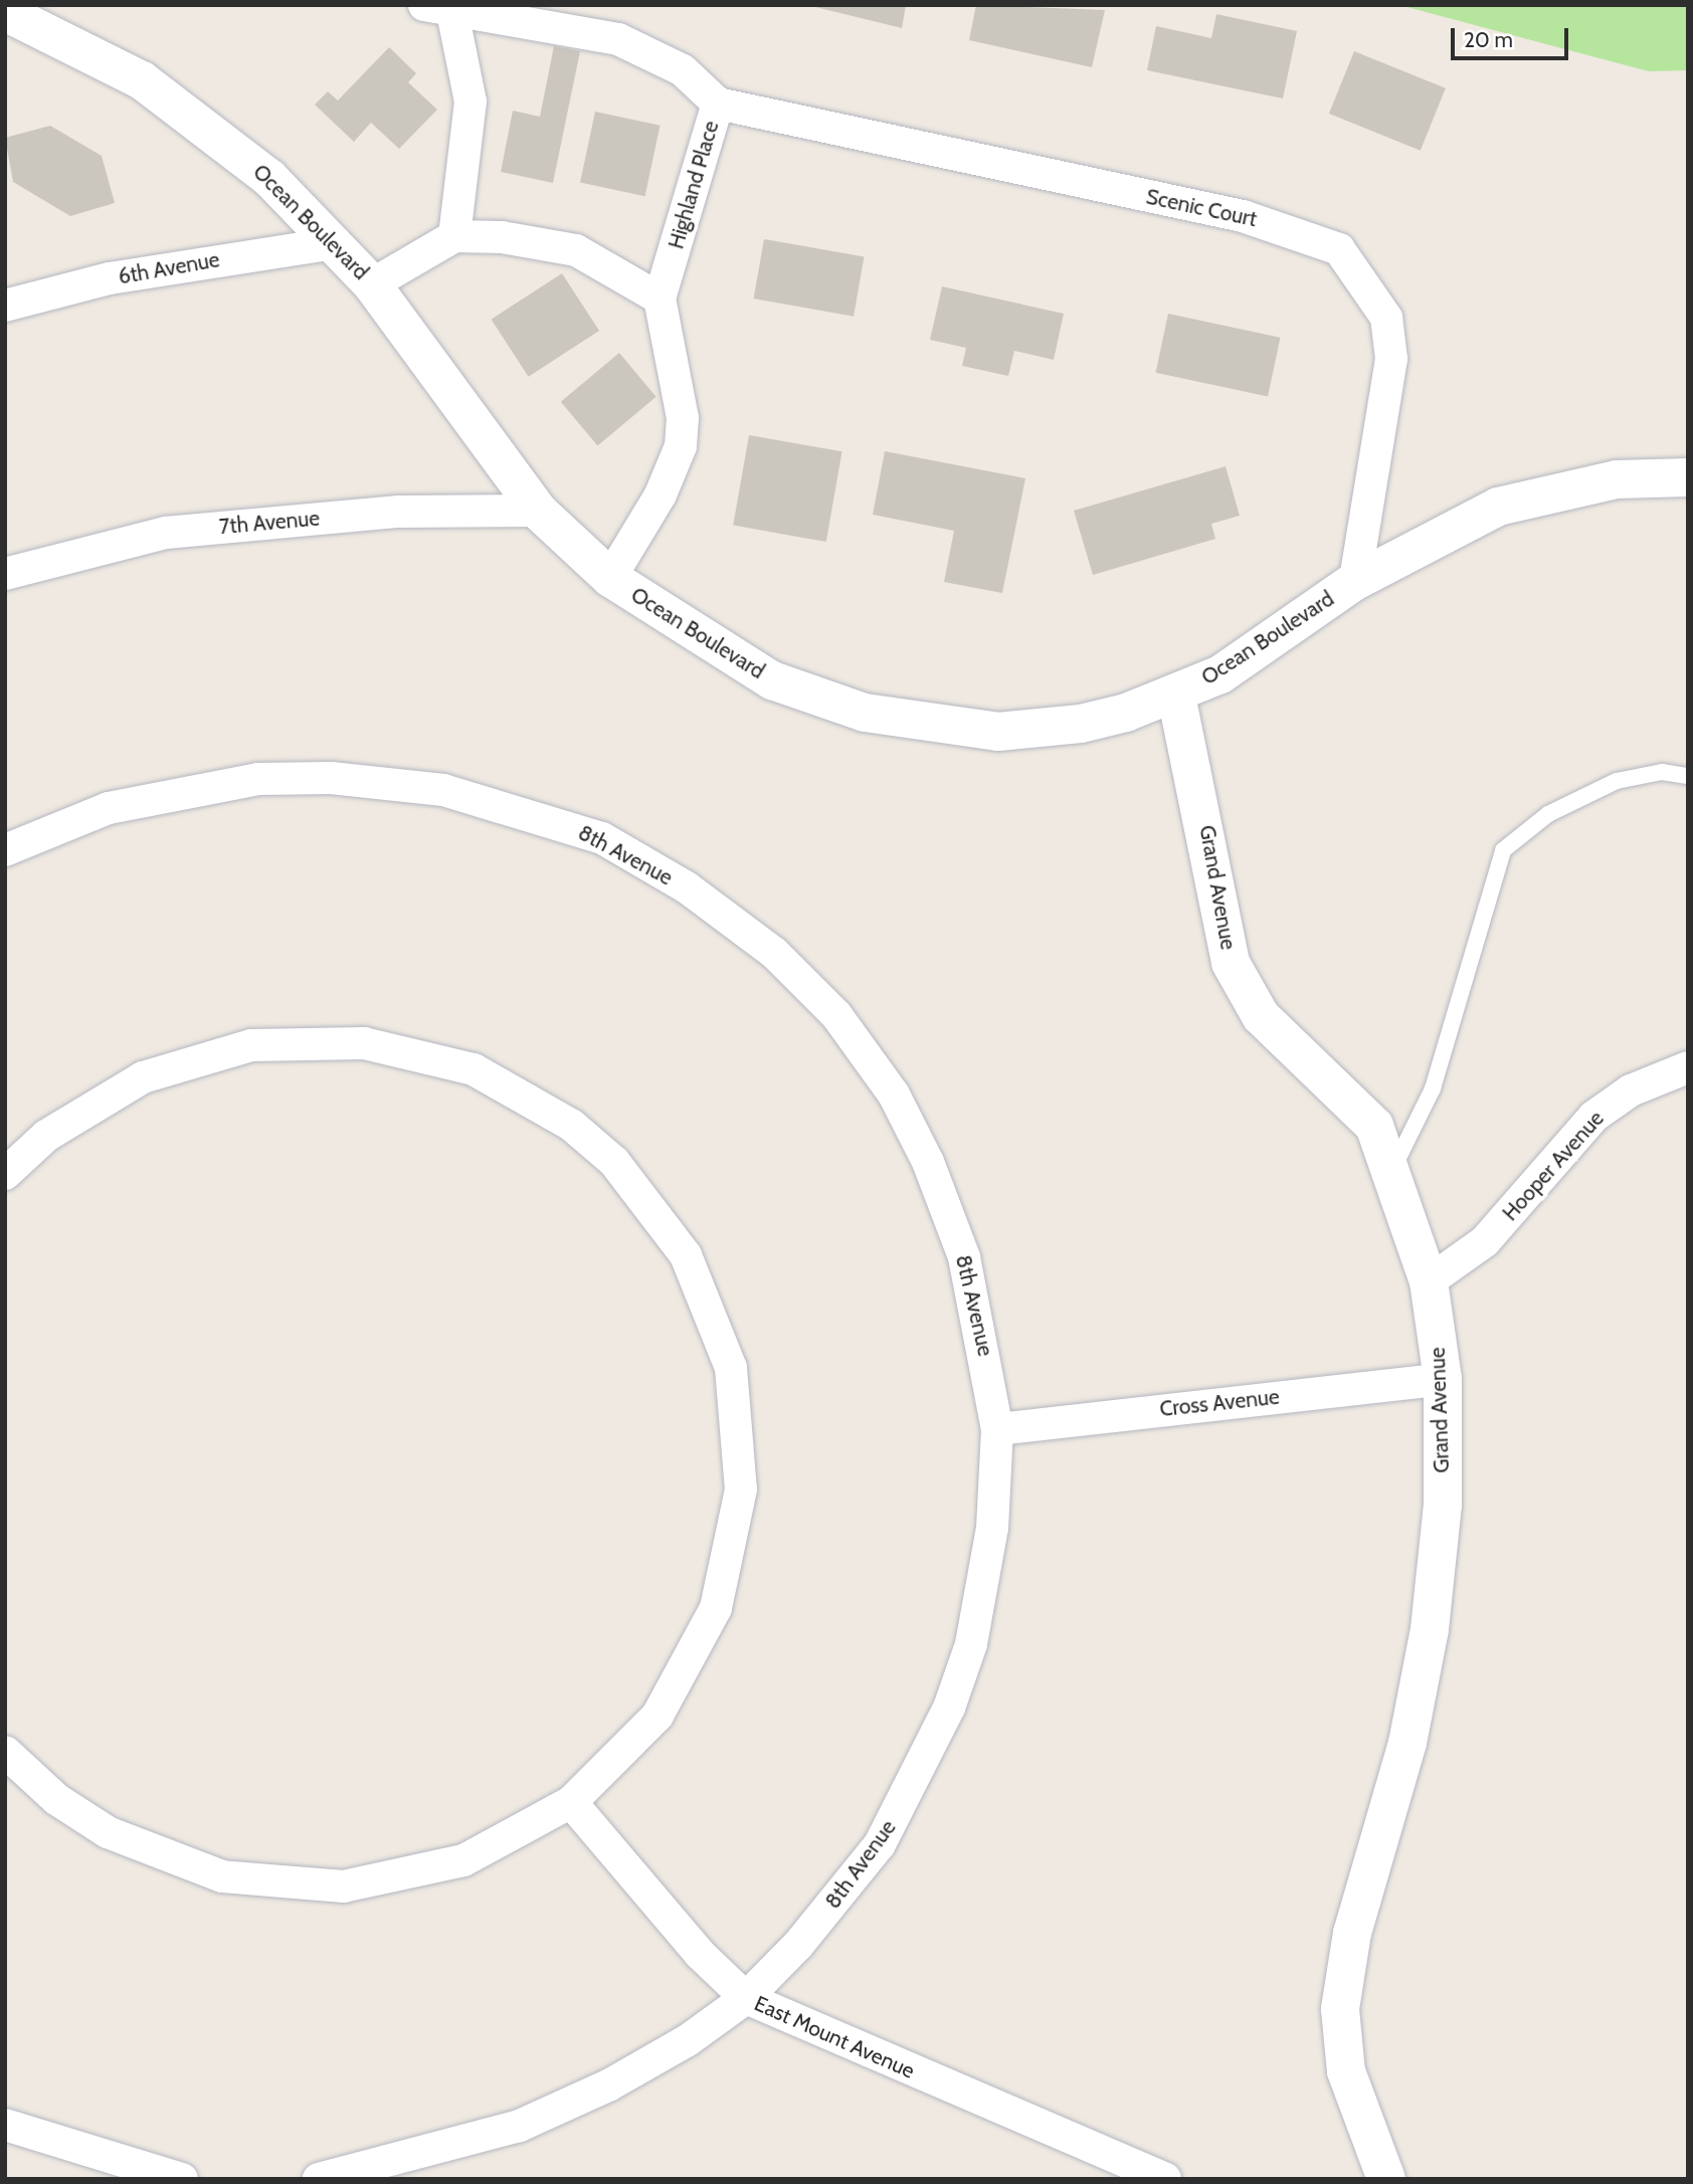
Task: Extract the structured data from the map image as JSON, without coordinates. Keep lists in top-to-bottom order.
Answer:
{
  "streets": {
    "street": [
      "Highland Place",
      "Scenic Court",
      "Ocean Boulevard",
      "6th Avenue",
      "7th Avenue",
      "8th Avenue",
      "Grand Avenue",
      "Hooper Avenue",
      "Cross Avenue",
      "East Mount Avenue"
    ]
  },
  "crossings": [
    ["Highland Place", "Scenic Court"],
    ["Highland Place", "Ocean Boulevard"],
    ["Scenic Court", "Ocean Boulevard"],
    ["Ocean Boulevard", "6th Avenue"],
    ["Ocean Boulevard", "7th Avenue"],
    ["Ocean Boulevard", "Grand Avenue"],
    ["8th Avenue", "Cross Avenue"],
    ["8th Avenue", "East Mount Avenue"],
    ["Grand Avenue", "Hooper Avenue"],
    ["Grand Avenue", "Cross Avenue"]
  ],
  "scale_bar": "20 m"
}
